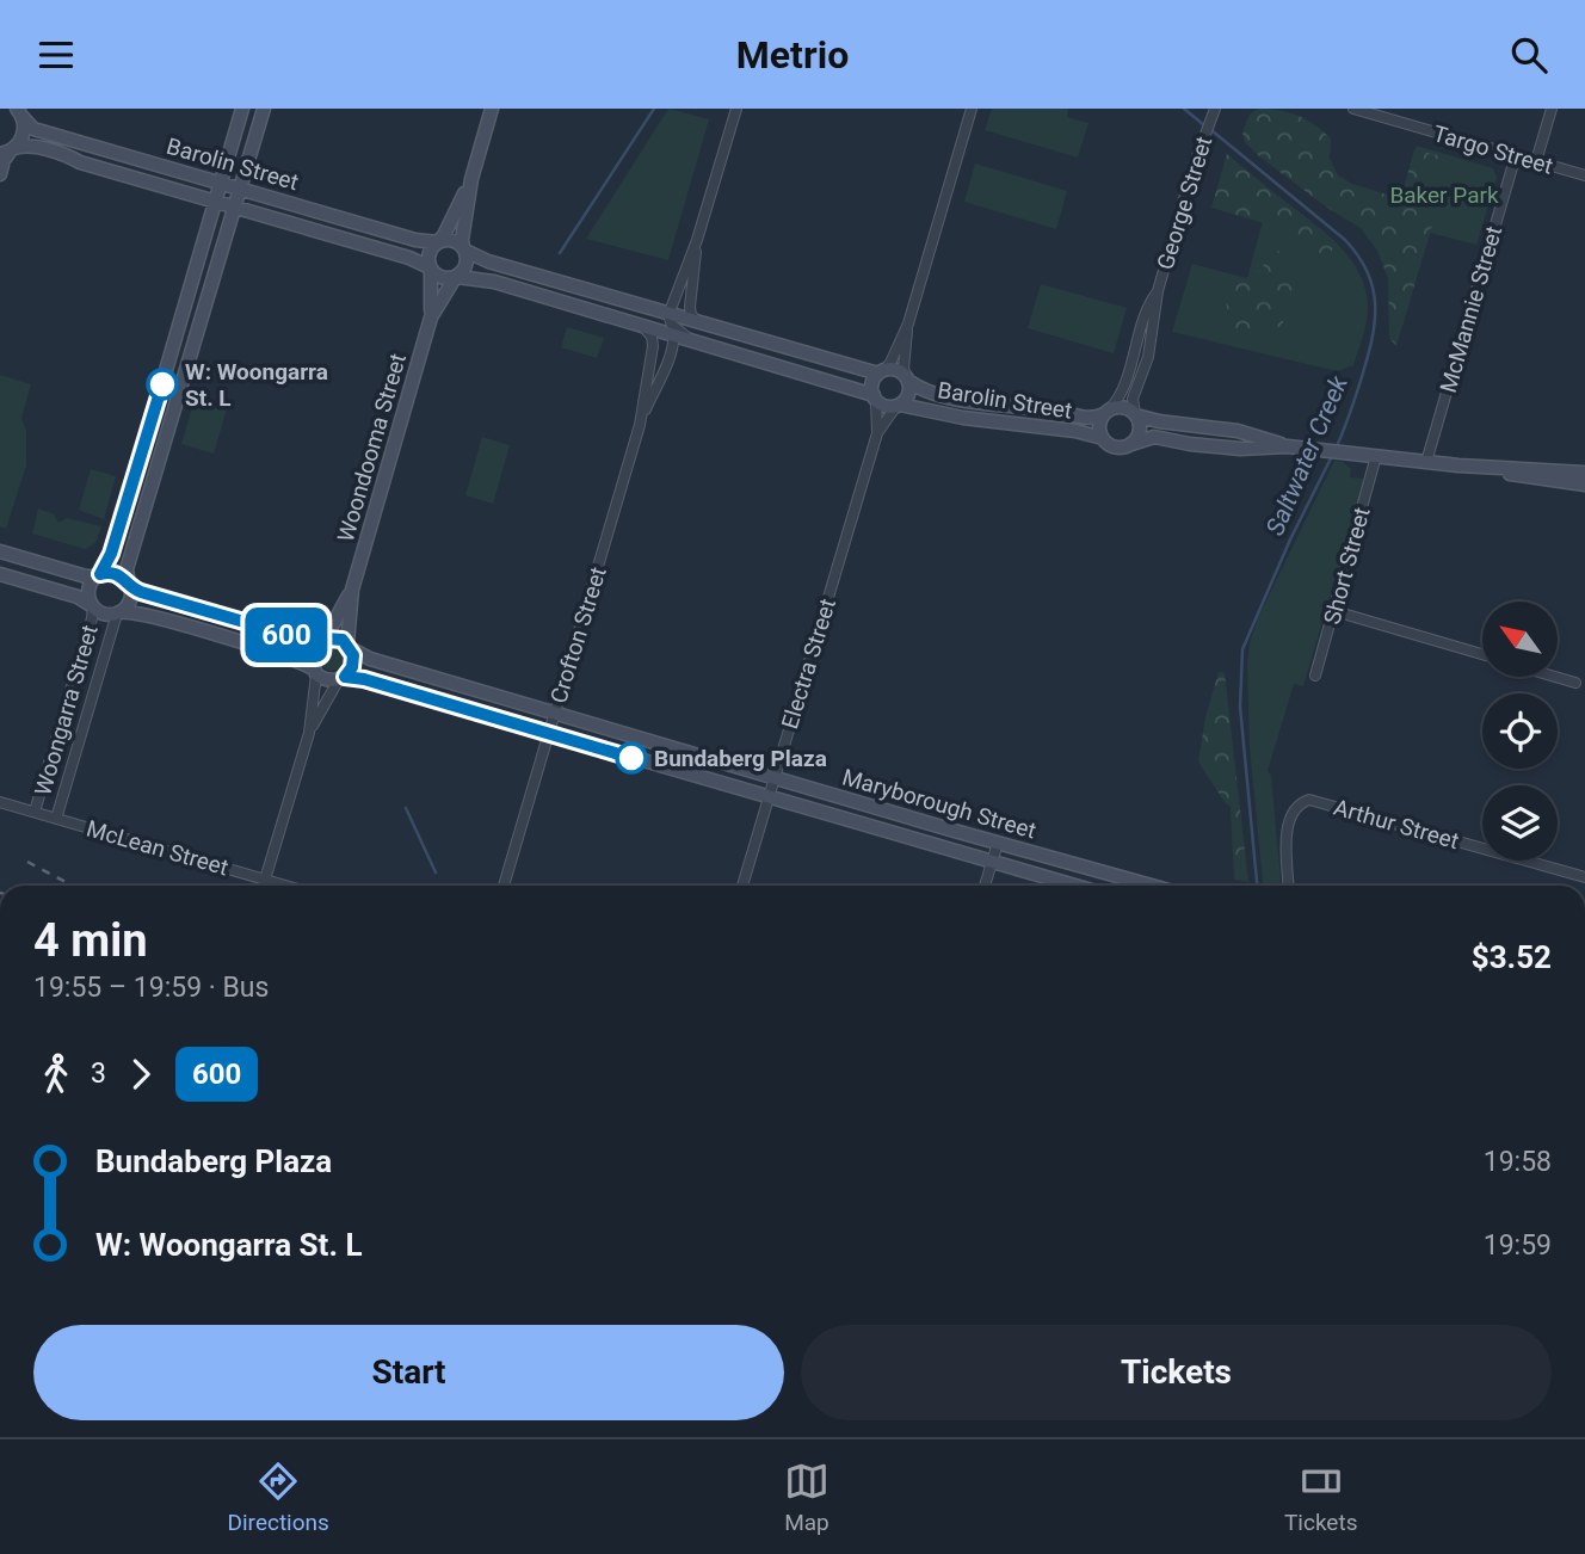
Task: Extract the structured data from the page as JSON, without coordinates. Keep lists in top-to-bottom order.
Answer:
{
  "streets": {
    "street": [
      "Targo Street",
      "Barolin Street",
      "George Street",
      "McMannie Street",
      "Woondooma Street",
      "Short Street",
      "Crofton Street",
      "Electra Street",
      "Woongarra Street",
      "Maryborough Street",
      "Arthur Street",
      "McLean Street"
    ]
  },
  "crossings": [
    ["Targo Street", "McMannie Street"],
    ["Barolin Street", "George Street"],
    ["Barolin Street", "Woondooma Street"],
    ["Barolin Street", "Electra Street"],
    ["Woondooma Street", "Maryborough Street"],
    ["Crofton Street", "Maryborough Street"],
    ["Electra Street", "Maryborough Street"],
    ["Woongarra Street", "McLean Street"]
  ],
  "water": ["Saltwater Creek"],
  "parks": ["Baker Park"],
  "places": ["W: Woongarra St. L", "Bundaberg Plaza"],
  "lines": ["bus line 600"],
  "north": "top left",
  "page": {
    "header": "Metrio",
    "on_map": "600",
    "heading": ["4 min", "19:55 – 19:59 · Bus", "$3.52"],
    "legs": ["3", "600"],
    "list": [
      {
        "name": "Bundaberg Plaza",
        "value": "19:58"
      },
      {
        "name": "W: Woongarra St. L",
        "value": "19:59"
      }
    ],
    "buttons": ["Start", "Tickets"],
    "tabs": ["Directions", "Map", "Tickets"]
  }
}
